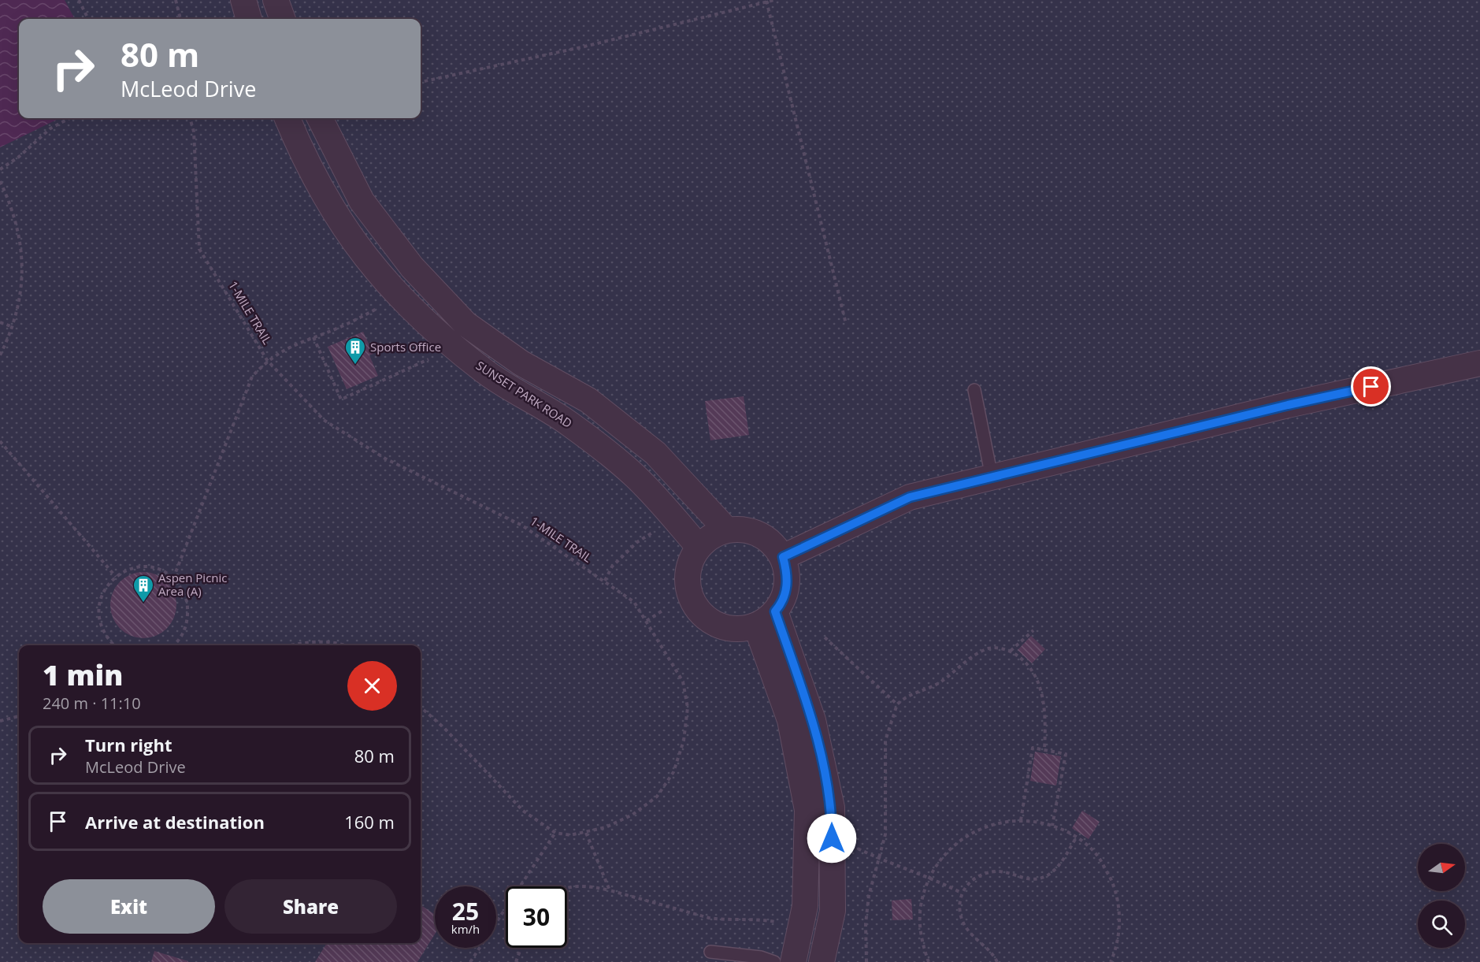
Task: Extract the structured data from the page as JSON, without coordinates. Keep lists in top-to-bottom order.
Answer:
{
  "streets": {
    "street": ["SUNSET PARK ROAD"],
    "path": ["1-MILE TRAIL"]
  },
  "places": {
    "building": ["Sports Office", "Aspen Picnic Area (A)"]
  },
  "north": "right",
  "page": {
    "turn": ["80 m", "McLeod Drive"],
    "heading": ["1 min", "240 m · 11:10"],
    "list": [
      {
        "name": "Turn right",
        "note": "McLeod Drive",
        "value": "80 m"
      },
      {
        "name": "Arrive at destination",
        "value": "160 m"
      }
    ],
    "buttons": ["Exit", "Share"],
    "speed": "25 km/h",
    "limit": "30"
  }
}
